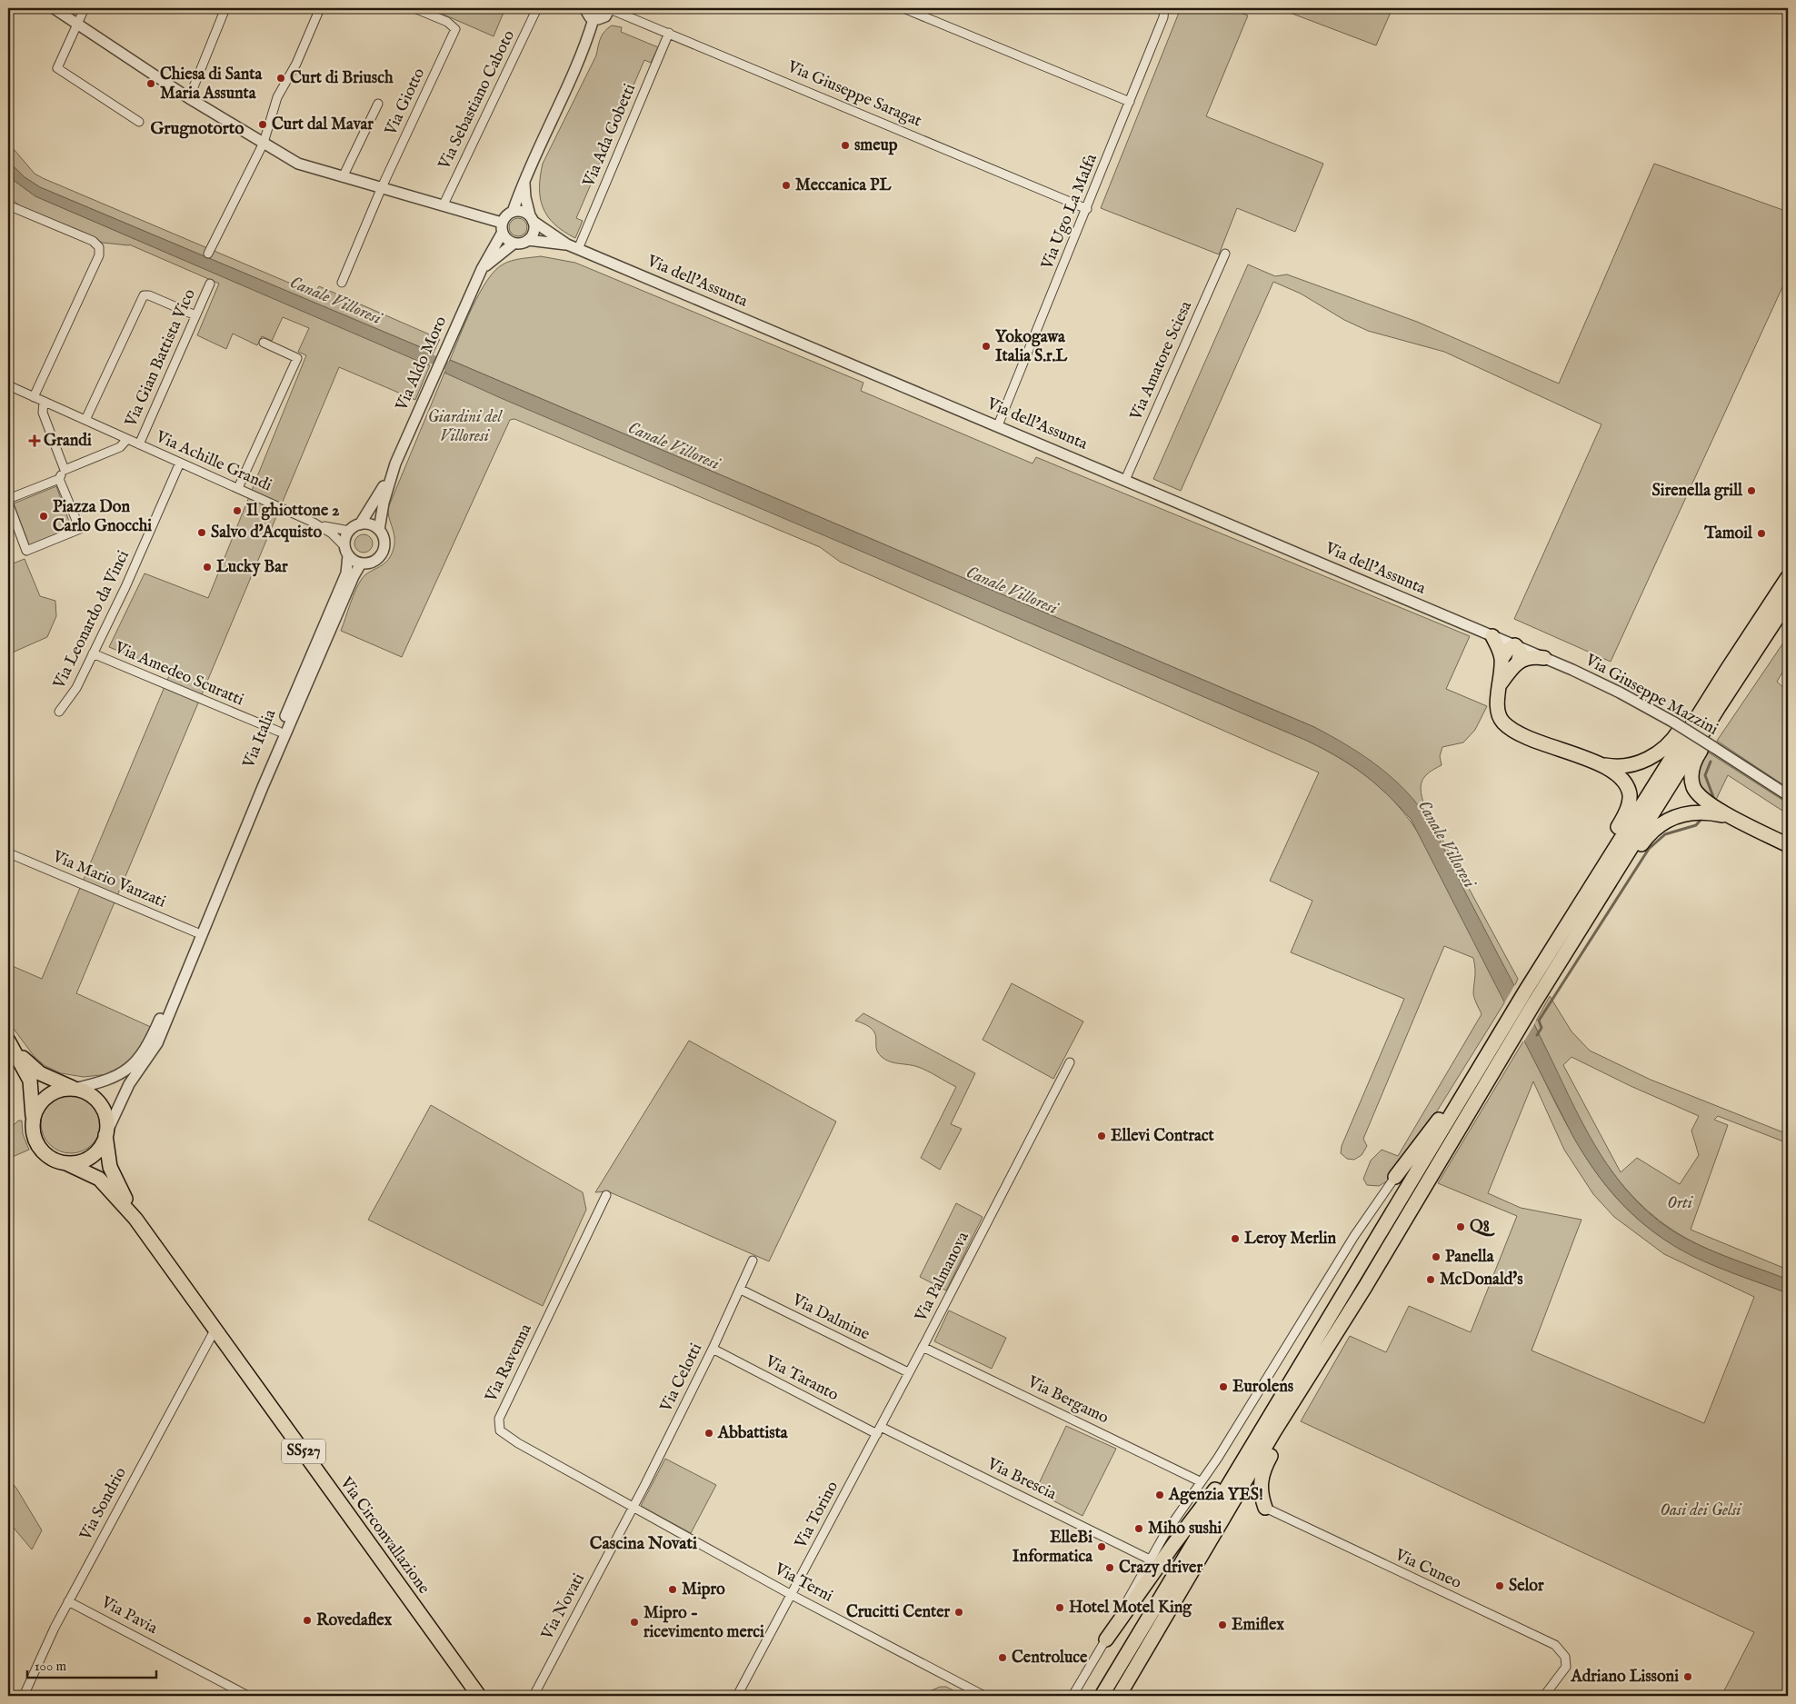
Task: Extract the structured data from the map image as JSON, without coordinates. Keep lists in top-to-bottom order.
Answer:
{
  "streets": {
    "main road": ["SS527", "Via Circonvallazione"],
    "street": [
      "Via Giuseppe Saragat",
      "Via Sebastiano Caboto",
      "Via Giotto",
      "Via Ada Gobetti",
      "Via Ugo La Malfa",
      "Via dell'Assunta",
      "Via Gian Battista Vico",
      "Via Amatore Sciesa",
      "Via Aldo Moro",
      "Via Achille Grandi",
      "Via Leonardo da Vinci",
      "Via Amedeo Scuratti",
      "Via Giuseppe Mazzini",
      "Via Italia",
      "Via Mario Vanzati",
      "Via Palmanova",
      "Via Dalmine",
      "Via Ravenna",
      "Via Celotti",
      "Via Taranto",
      "Via Bergamo",
      "Via Brescia",
      "Via Sondrio",
      "Via Torino",
      "Via Cuneo",
      "Via Terni",
      "Via Novati",
      "Via Pavia"
    ]
  },
  "crossings": [
    ["Via Giuseppe Saragat", "Via Ada Gobetti"],
    ["Via Giuseppe Saragat", "Via Ugo La Malfa"],
    ["Via Ada Gobetti", "Via dell'Assunta"],
    ["Via Ugo La Malfa", "Via dell'Assunta"],
    ["Via dell'Assunta", "Via Amatore Sciesa"],
    ["Via dell'Assunta", "Via Aldo Moro"],
    ["Via dell'Assunta", "Via Giuseppe Mazzini"],
    ["Via Gian Battista Vico", "Via Achille Grandi"],
    ["Via Aldo Moro", "Via Achille Grandi"],
    ["Via Aldo Moro", "Via Italia"],
    ["Via Achille Grandi", "Via Leonardo da Vinci"],
    ["Via Achille Grandi", "Via Italia"],
    ["Via Leonardo da Vinci", "Via Amedeo Scuratti"],
    ["Via Amedeo Scuratti", "Via Italia"],
    ["Via Italia", "Via Mario Vanzati"],
    ["Via Palmanova", "Via Bergamo"],
    ["Via Palmanova", "Via Torino"],
    ["Via Dalmine", "Via Celotti"],
    ["Via Dalmine", "Via Torino"],
    ["Via Ravenna", "Via Celotti"],
    ["Via Ravenna", "Via Terni"],
    ["Via Ravenna", "Via Novati"],
    ["Via Celotti", "Via Taranto"],
    ["Via Celotti", "Via Terni"],
    ["Via Celotti", "Via Novati"],
    ["Via Taranto", "Via Brescia"],
    ["Via Taranto", "Via Torino"],
    ["Via Bergamo", "Via Torino"],
    ["Via Brescia", "Via Torino"],
    ["Via Sondrio", "Via Circonvallazione"],
    ["Via Sondrio", "Via Pavia"],
    ["Via Torino", "Via Terni"],
    ["Via Terni", "Via Novati"]
  ],
  "districts": ["Grugnotorto", "Cascina Novati"],
  "water": ["Canale Villoresi"],
  "parks": ["Giardini del Villoresi", "Orti", "Oasi dei Gelsi"],
  "places": {
    "other": [
      "Curt di Briusch",
      "Chiesa di Santa Maria Assunta",
      "Curt dal Mavar",
      "smeup",
      "Meccanica PL",
      "Yokogawa Italia S.r.L",
      "Sirenella grill",
      "Il ghiottone 2",
      "Piazza Don Carlo Gnocchi",
      "Salvo d'Acquisto",
      "Tamoil",
      "Lucky Bar",
      "Ellevi Contract",
      "Q8",
      "Leroy Merlin",
      "Panella",
      "McDonald's",
      "Eurolens",
      "Abbattista",
      "Agenzia YES!",
      "Miho sushi",
      "ElleBi Informatica",
      "Crazy driver",
      "Selor",
      "Mipro",
      "Hotel Motel King",
      "Crucitti Center",
      "Rovedaflex",
      "Mipro - ricevimento merci",
      "Emiflex",
      "Centroluce",
      "Adriano Lissoni"
    ],
    "health": ["Grandi"]
  },
  "scale_bar": "100 m"
}
